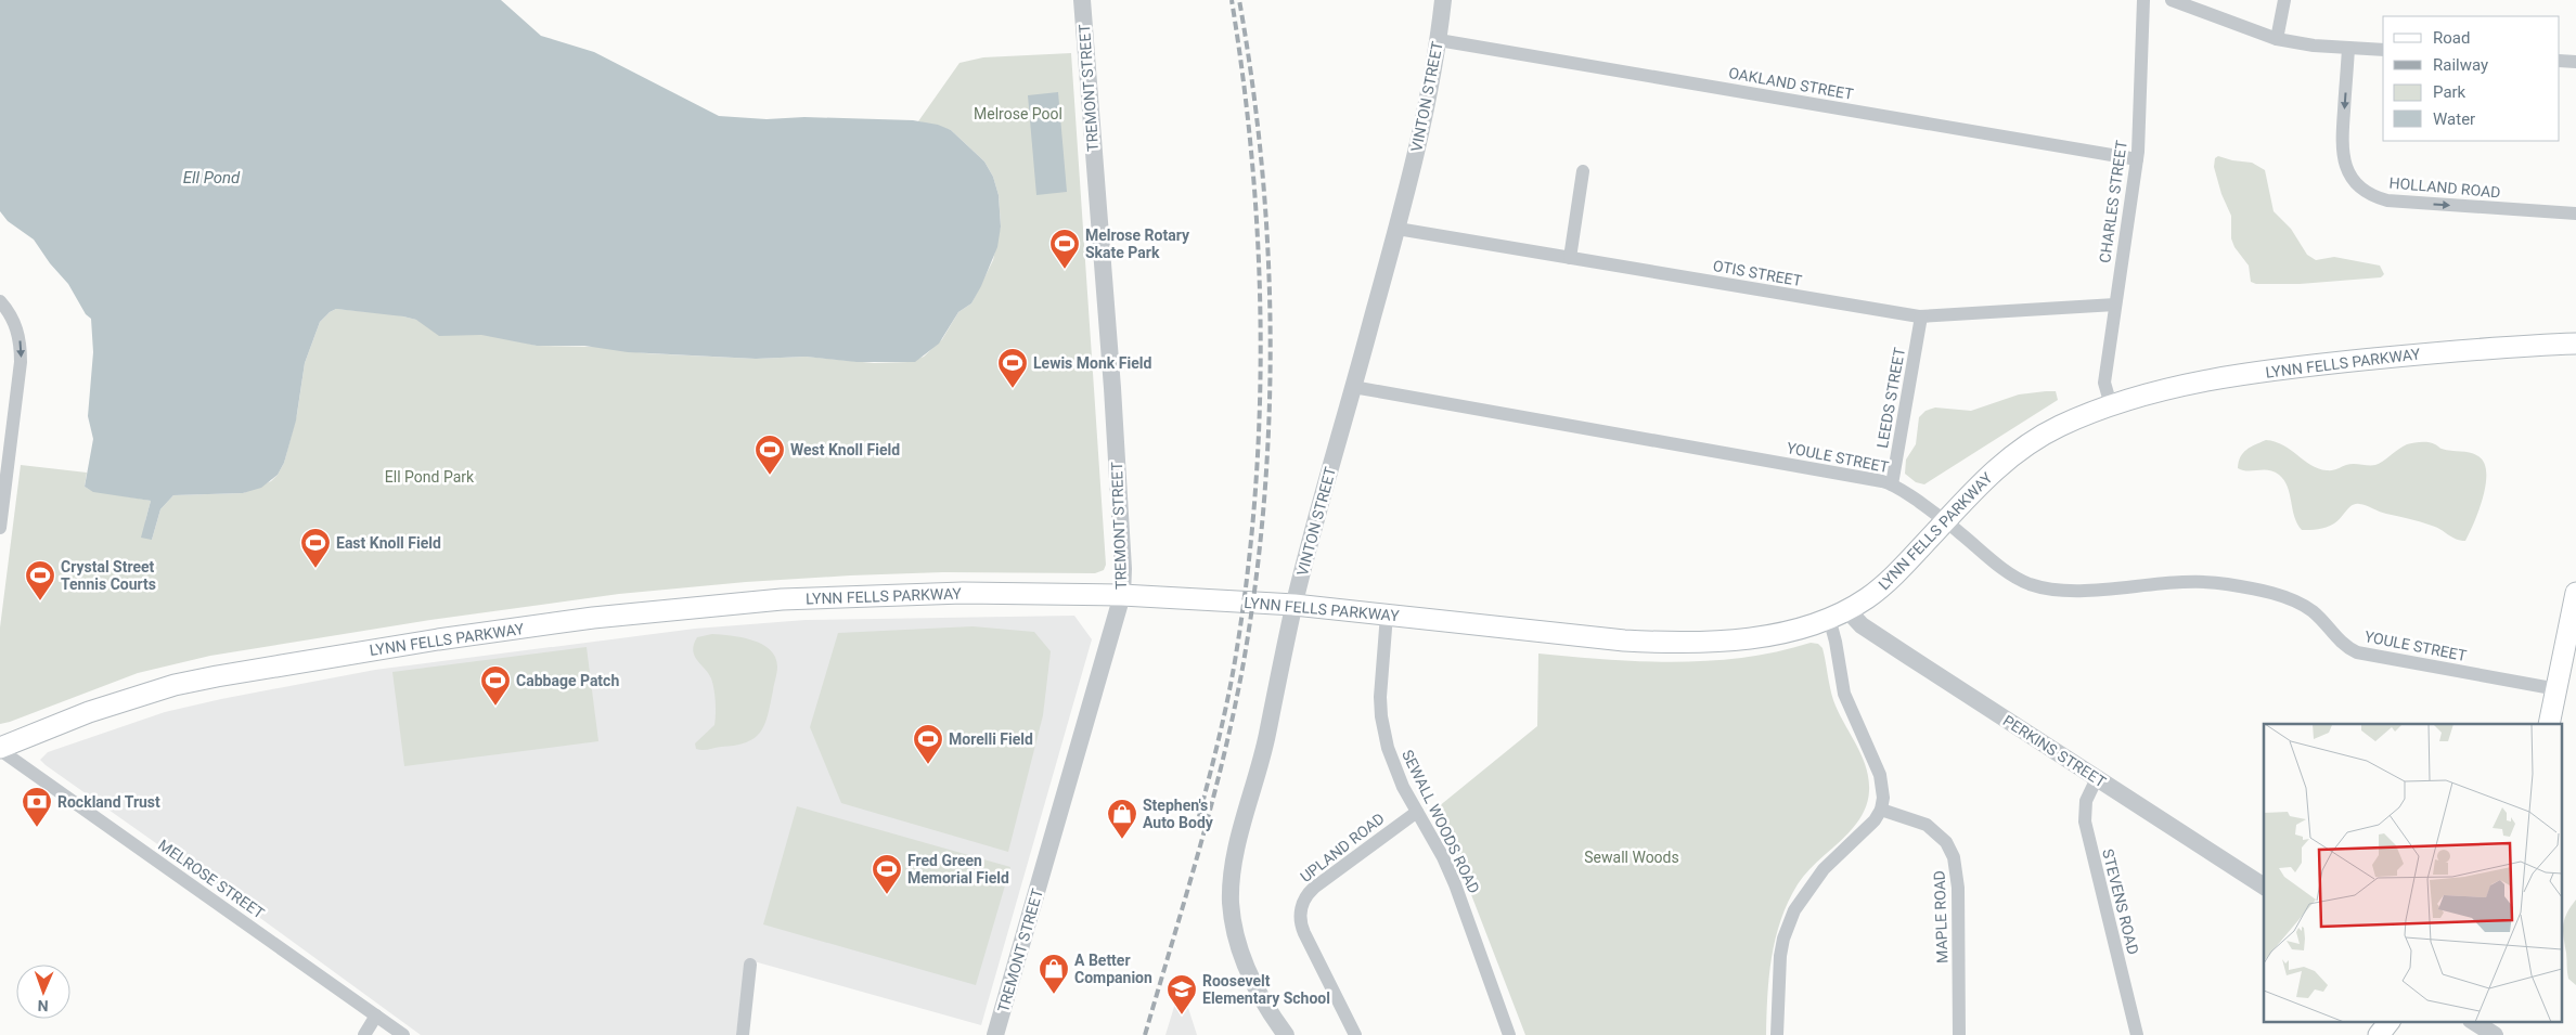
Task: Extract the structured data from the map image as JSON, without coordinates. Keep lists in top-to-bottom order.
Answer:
{
  "streets": {
    "main road": ["LYNN FELLS PARKWAY"],
    "street": [
      "OAKLAND STREET",
      "TREMONT STREET",
      "VINTON STREET",
      "HOLLAND ROAD",
      "CHARLES STREET",
      "OTIS STREET",
      "LEEDS STREET",
      "YOULE STREET",
      "PERKINS STREET",
      "SEWALL WOODS ROAD",
      "UPLAND ROAD",
      "MELROSE STREET",
      "STEVENS ROAD",
      "MAPLE ROAD"
    ]
  },
  "crossings": [
    ["OAKLAND STREET", "VINTON STREET"],
    ["OAKLAND STREET", "CHARLES STREET"],
    ["TREMONT STREET", "LYNN FELLS PARKWAY"],
    ["VINTON STREET", "OTIS STREET"],
    ["VINTON STREET", "LYNN FELLS PARKWAY"],
    ["VINTON STREET", "YOULE STREET"],
    ["CHARLES STREET", "OTIS STREET"],
    ["CHARLES STREET", "LYNN FELLS PARKWAY"],
    ["OTIS STREET", "LEEDS STREET"],
    ["LYNN FELLS PARKWAY", "YOULE STREET"],
    ["LYNN FELLS PARKWAY", "PERKINS STREET"],
    ["LYNN FELLS PARKWAY", "SEWALL WOODS ROAD"],
    ["LYNN FELLS PARKWAY", "MELROSE STREET"],
    ["LEEDS STREET", "YOULE STREET"],
    ["PERKINS STREET", "STEVENS ROAD"],
    ["SEWALL WOODS ROAD", "UPLAND ROAD"]
  ],
  "water": ["Ell Pond"],
  "parks": ["Melrose Pool", "Ell Pond Park", "Sewall Woods"],
  "places": {
    "sports": [
      "Melrose Rotary Skate Park",
      "Lewis Monk Field",
      "West Knoll Field",
      "East Knoll Field",
      "Crystal Street Tennis Courts",
      "Cabbage Patch",
      "Morelli Field",
      "Fred Green Memorial Field"
    ],
    "bank": ["Rockland Trust"],
    "shop": ["Stephen's Auto Body", "A Better Companion"],
    "school or university": ["Roosevelt Elementary School"]
  },
  "legend": [
    "Road",
    "Railway",
    "Park",
    "Water"
  ],
  "north": "bottom"
}
